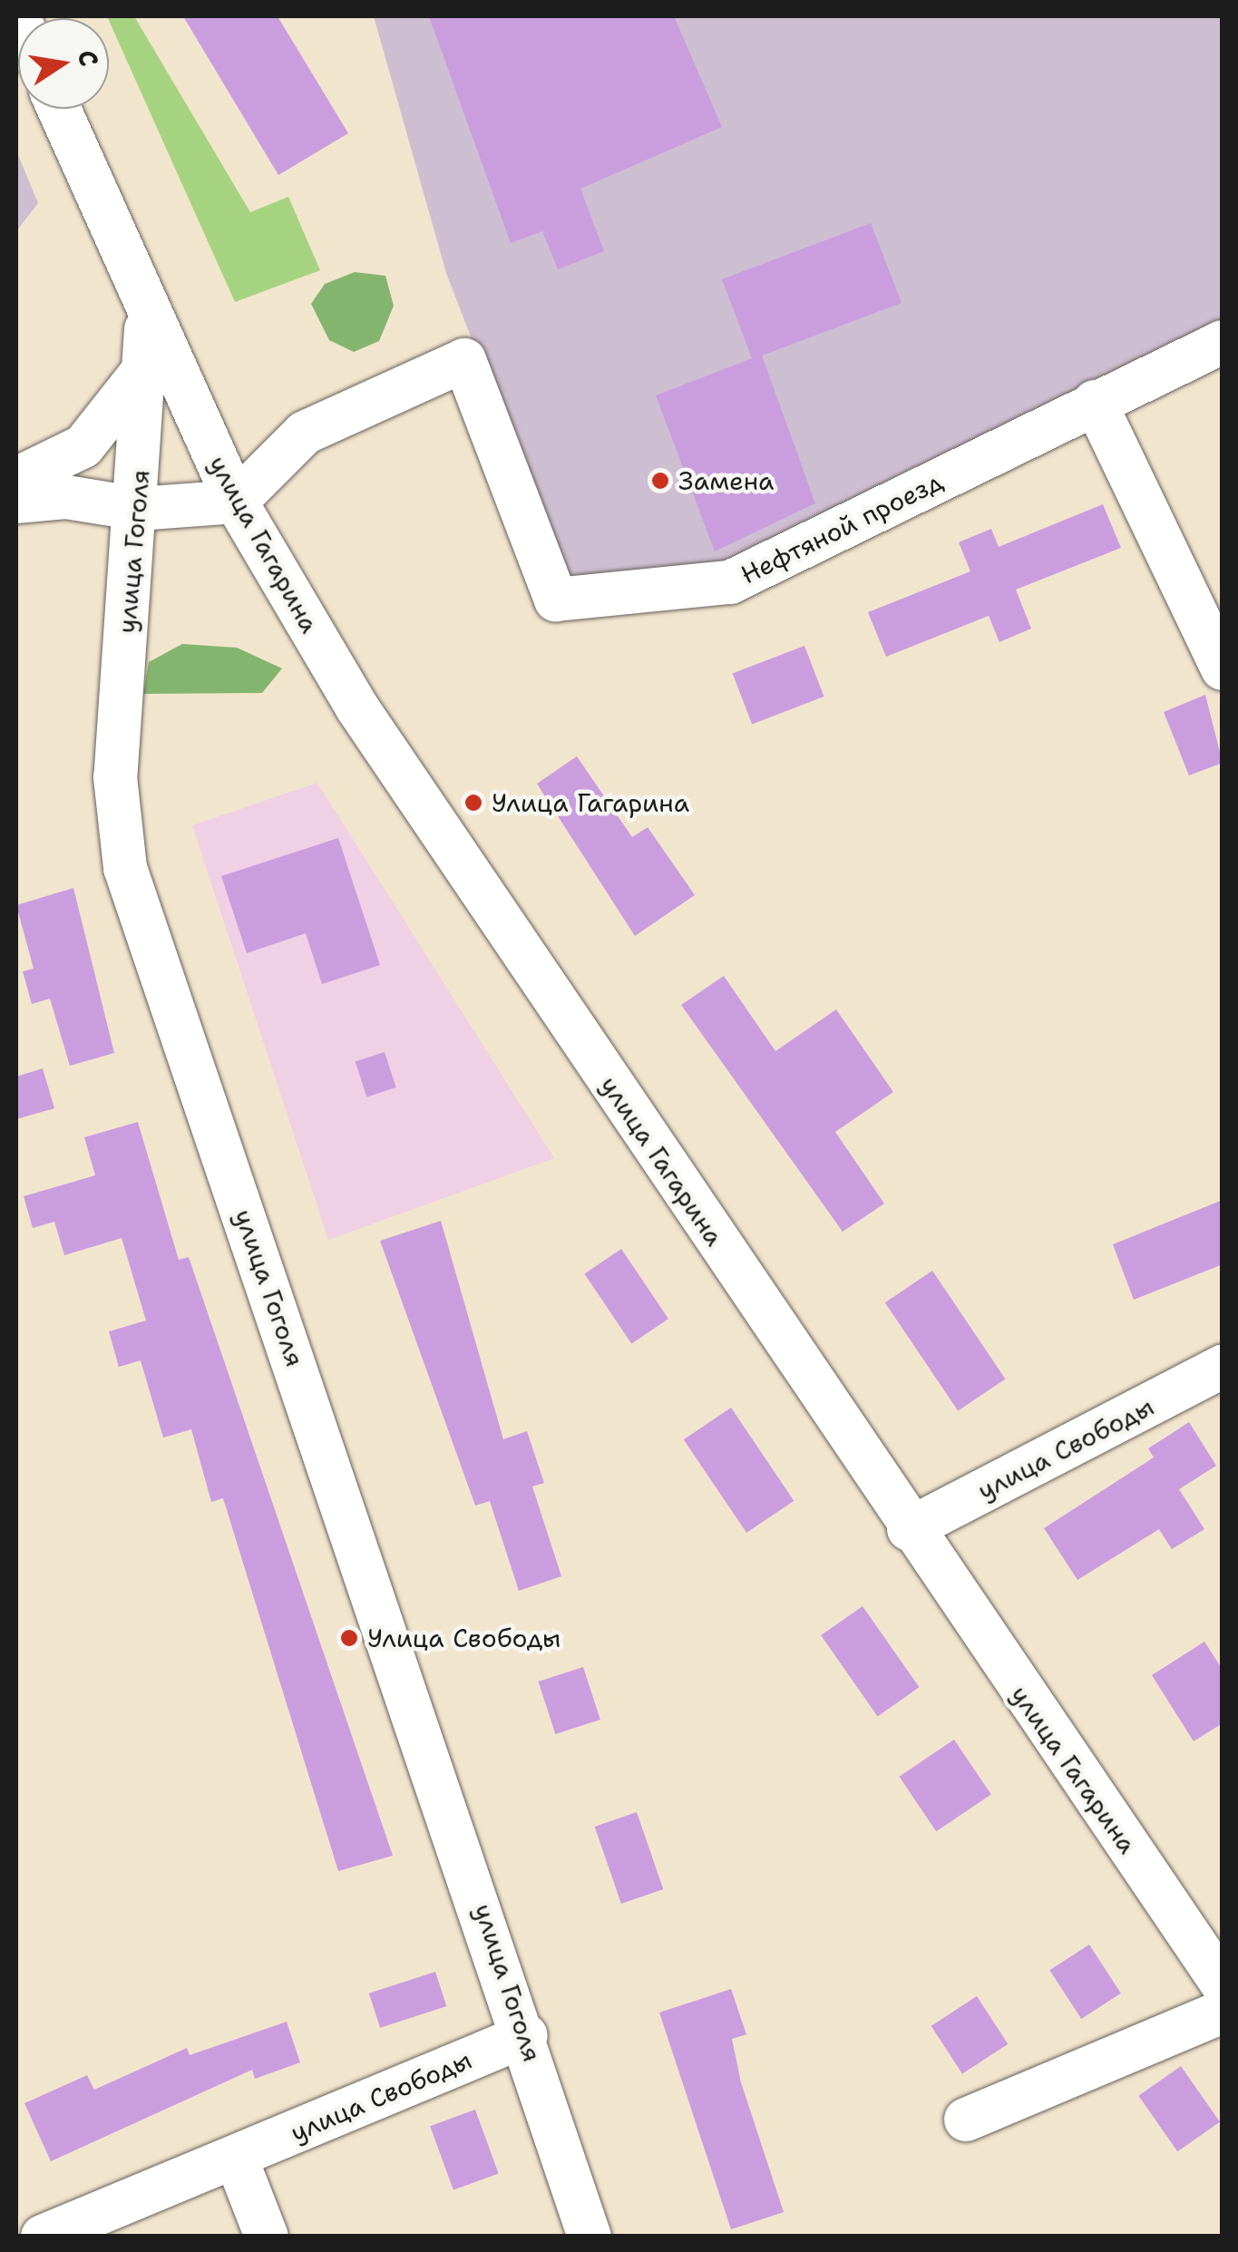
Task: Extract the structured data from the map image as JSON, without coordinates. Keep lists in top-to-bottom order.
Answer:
{
  "streets": {
    "street": [
      "Нефтяной проезд",
      "улица Гагарина",
      "улица Гоголя",
      "улица Свободы"
    ]
  },
  "crossings": [
    ["Нефтяной проезд", "улица Гагарина"],
    ["улица Гагарина", "улица Гоголя"],
    ["улица Гагарина", "улица Свободы"],
    ["улица Гоголя", "улица Свободы"]
  ],
  "places": ["Замена", "Улица Гагарина", "Улица Свободы"],
  "north": "right"
}
